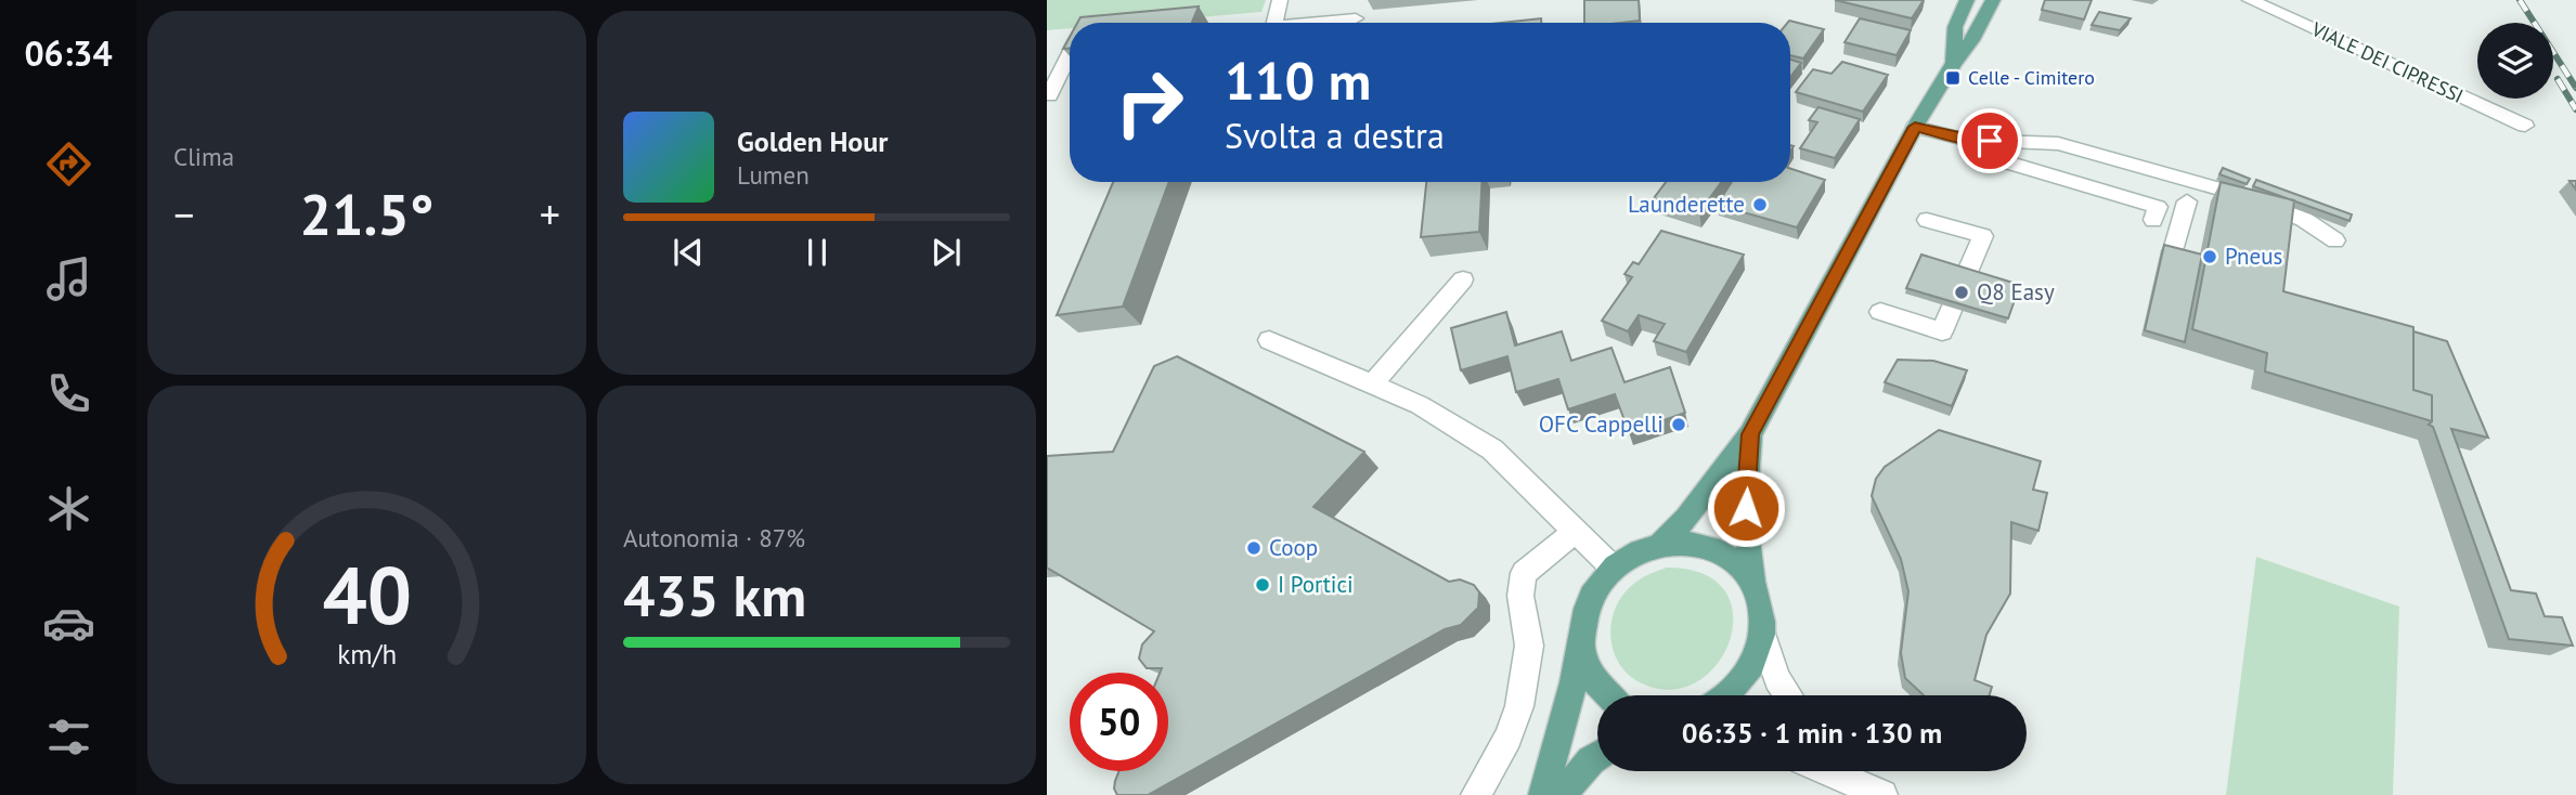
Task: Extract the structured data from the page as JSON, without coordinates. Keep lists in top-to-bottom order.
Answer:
{
  "streets": {
    "street": ["VIALE DEI CIPRESSI"]
  },
  "places": {
    "transit": ["Celle - Cimitero"],
    "other": [
      "Launderette",
      "Pneus",
      "Q8 Easy",
      "OFC Cappelli",
      "Coop",
      "I Portici"
    ]
  },
  "page": {
    "tabs": "06:34",
    "tile": [
      "Clima",
      ["Autonomia · 87%", "435 km"]
    ],
    "turn": ["110 m", "Svolta a destra"],
    "song": ["Golden Hour", "Lumen"],
    "heat": ["−", "21.5°", "+"],
    "limit": "50",
    "trip": "06:35 · 1 min · 130 m",
    "gauge": ["40", "km/h"]
  }
}
